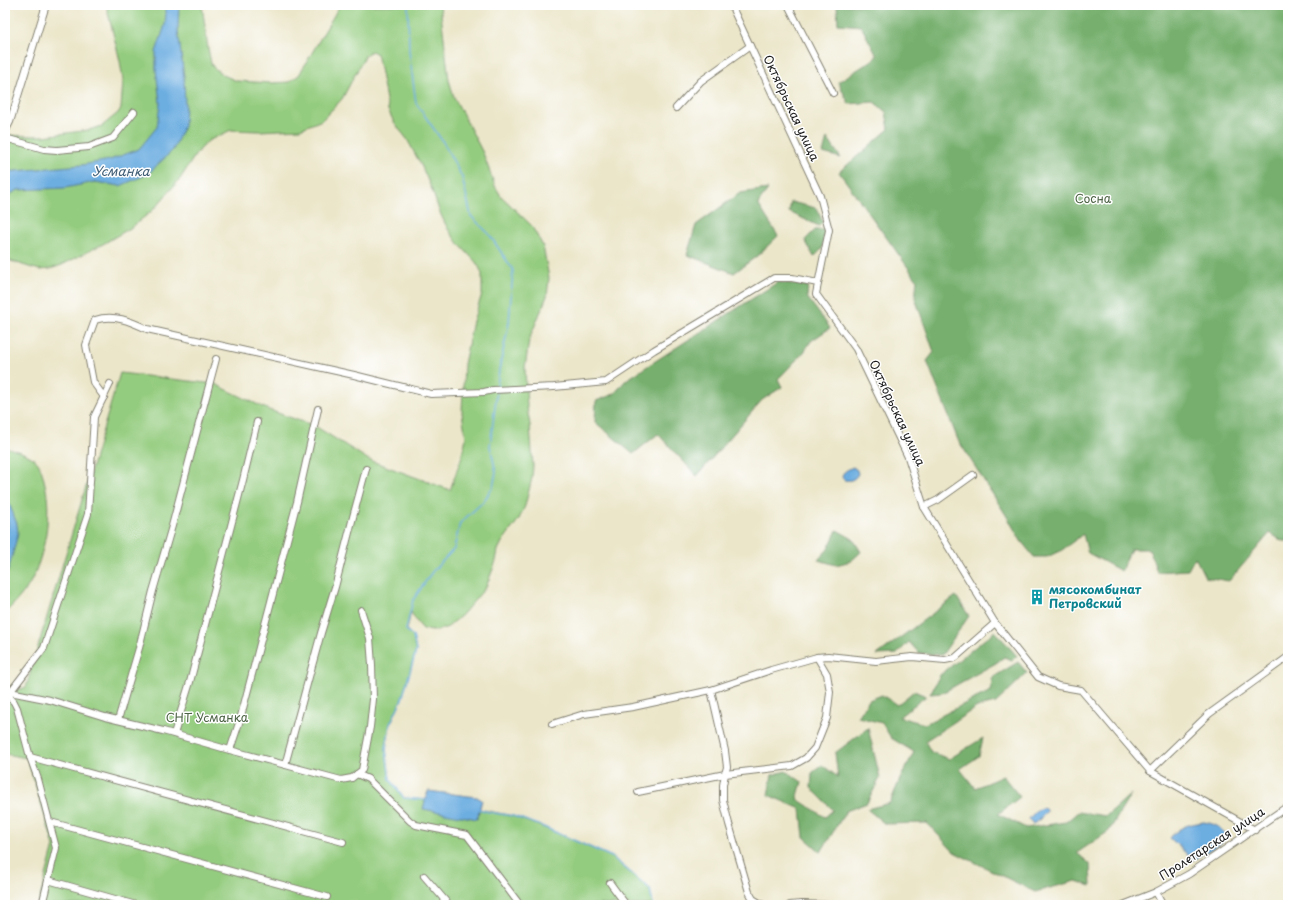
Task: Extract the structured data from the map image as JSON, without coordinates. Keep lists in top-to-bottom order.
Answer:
{
  "streets": {
    "street": ["Октябрьская улица", "Пролетарская улица"]
  },
  "crossings": [
    ["Октябрьская улица", "Пролетарская улица"]
  ],
  "water": ["Усманка"],
  "parks": ["Сосна", "СНТ Усманка"],
  "places": {
    "building": ["мясокомбинат Петровский"]
  }
}
